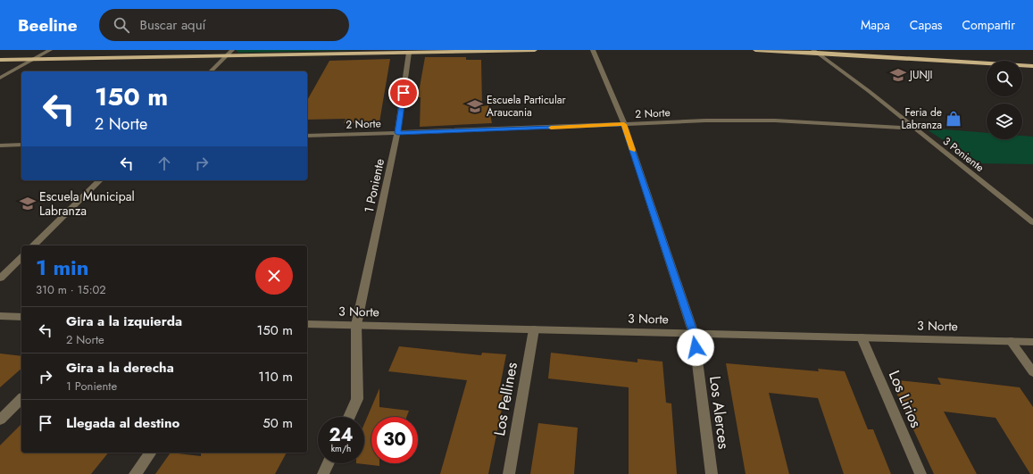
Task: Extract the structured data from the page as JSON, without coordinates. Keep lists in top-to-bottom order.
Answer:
{
  "streets": {
    "street": [
      "2 Norte",
      "3 Poniente",
      "1 Poniente",
      "3 Norte",
      "Los Pellines",
      "Los Lirios",
      "Los Alerces"
    ]
  },
  "crossings": [
    ["2 Norte", "3 Poniente"],
    ["2 Norte", "1 Poniente"],
    ["2 Norte", "Los Alerces"],
    ["1 Poniente", "3 Norte"],
    ["3 Norte", "Los Pellines"],
    ["3 Norte", "Los Lirios"],
    ["3 Norte", "Los Alerces"]
  ],
  "places": {
    "school or university": ["JUNJI", "Escuela Particular Araucania", "Escuela Municipal Labranza"],
    "shop": ["Feria de Labranza"]
  },
  "page": {
    "header": "Beeline",
    "search": "Buscar aquí",
    "nav": ["Mapa", "Capas", "Compartir"],
    "turn": ["150 m", "2 Norte"],
    "heading": ["1 min", "310 m · 15:02"],
    "list": [
      {
        "name": "Gira a la izquierda",
        "note": "2 Norte",
        "value": "150 m"
      },
      {
        "name": "Gira a la derecha",
        "note": "1 Poniente",
        "value": "110 m"
      },
      {
        "name": "Llegada al destino",
        "value": "50 m"
      }
    ],
    "speed": "24 km/h",
    "limit": "30"
  }
}
